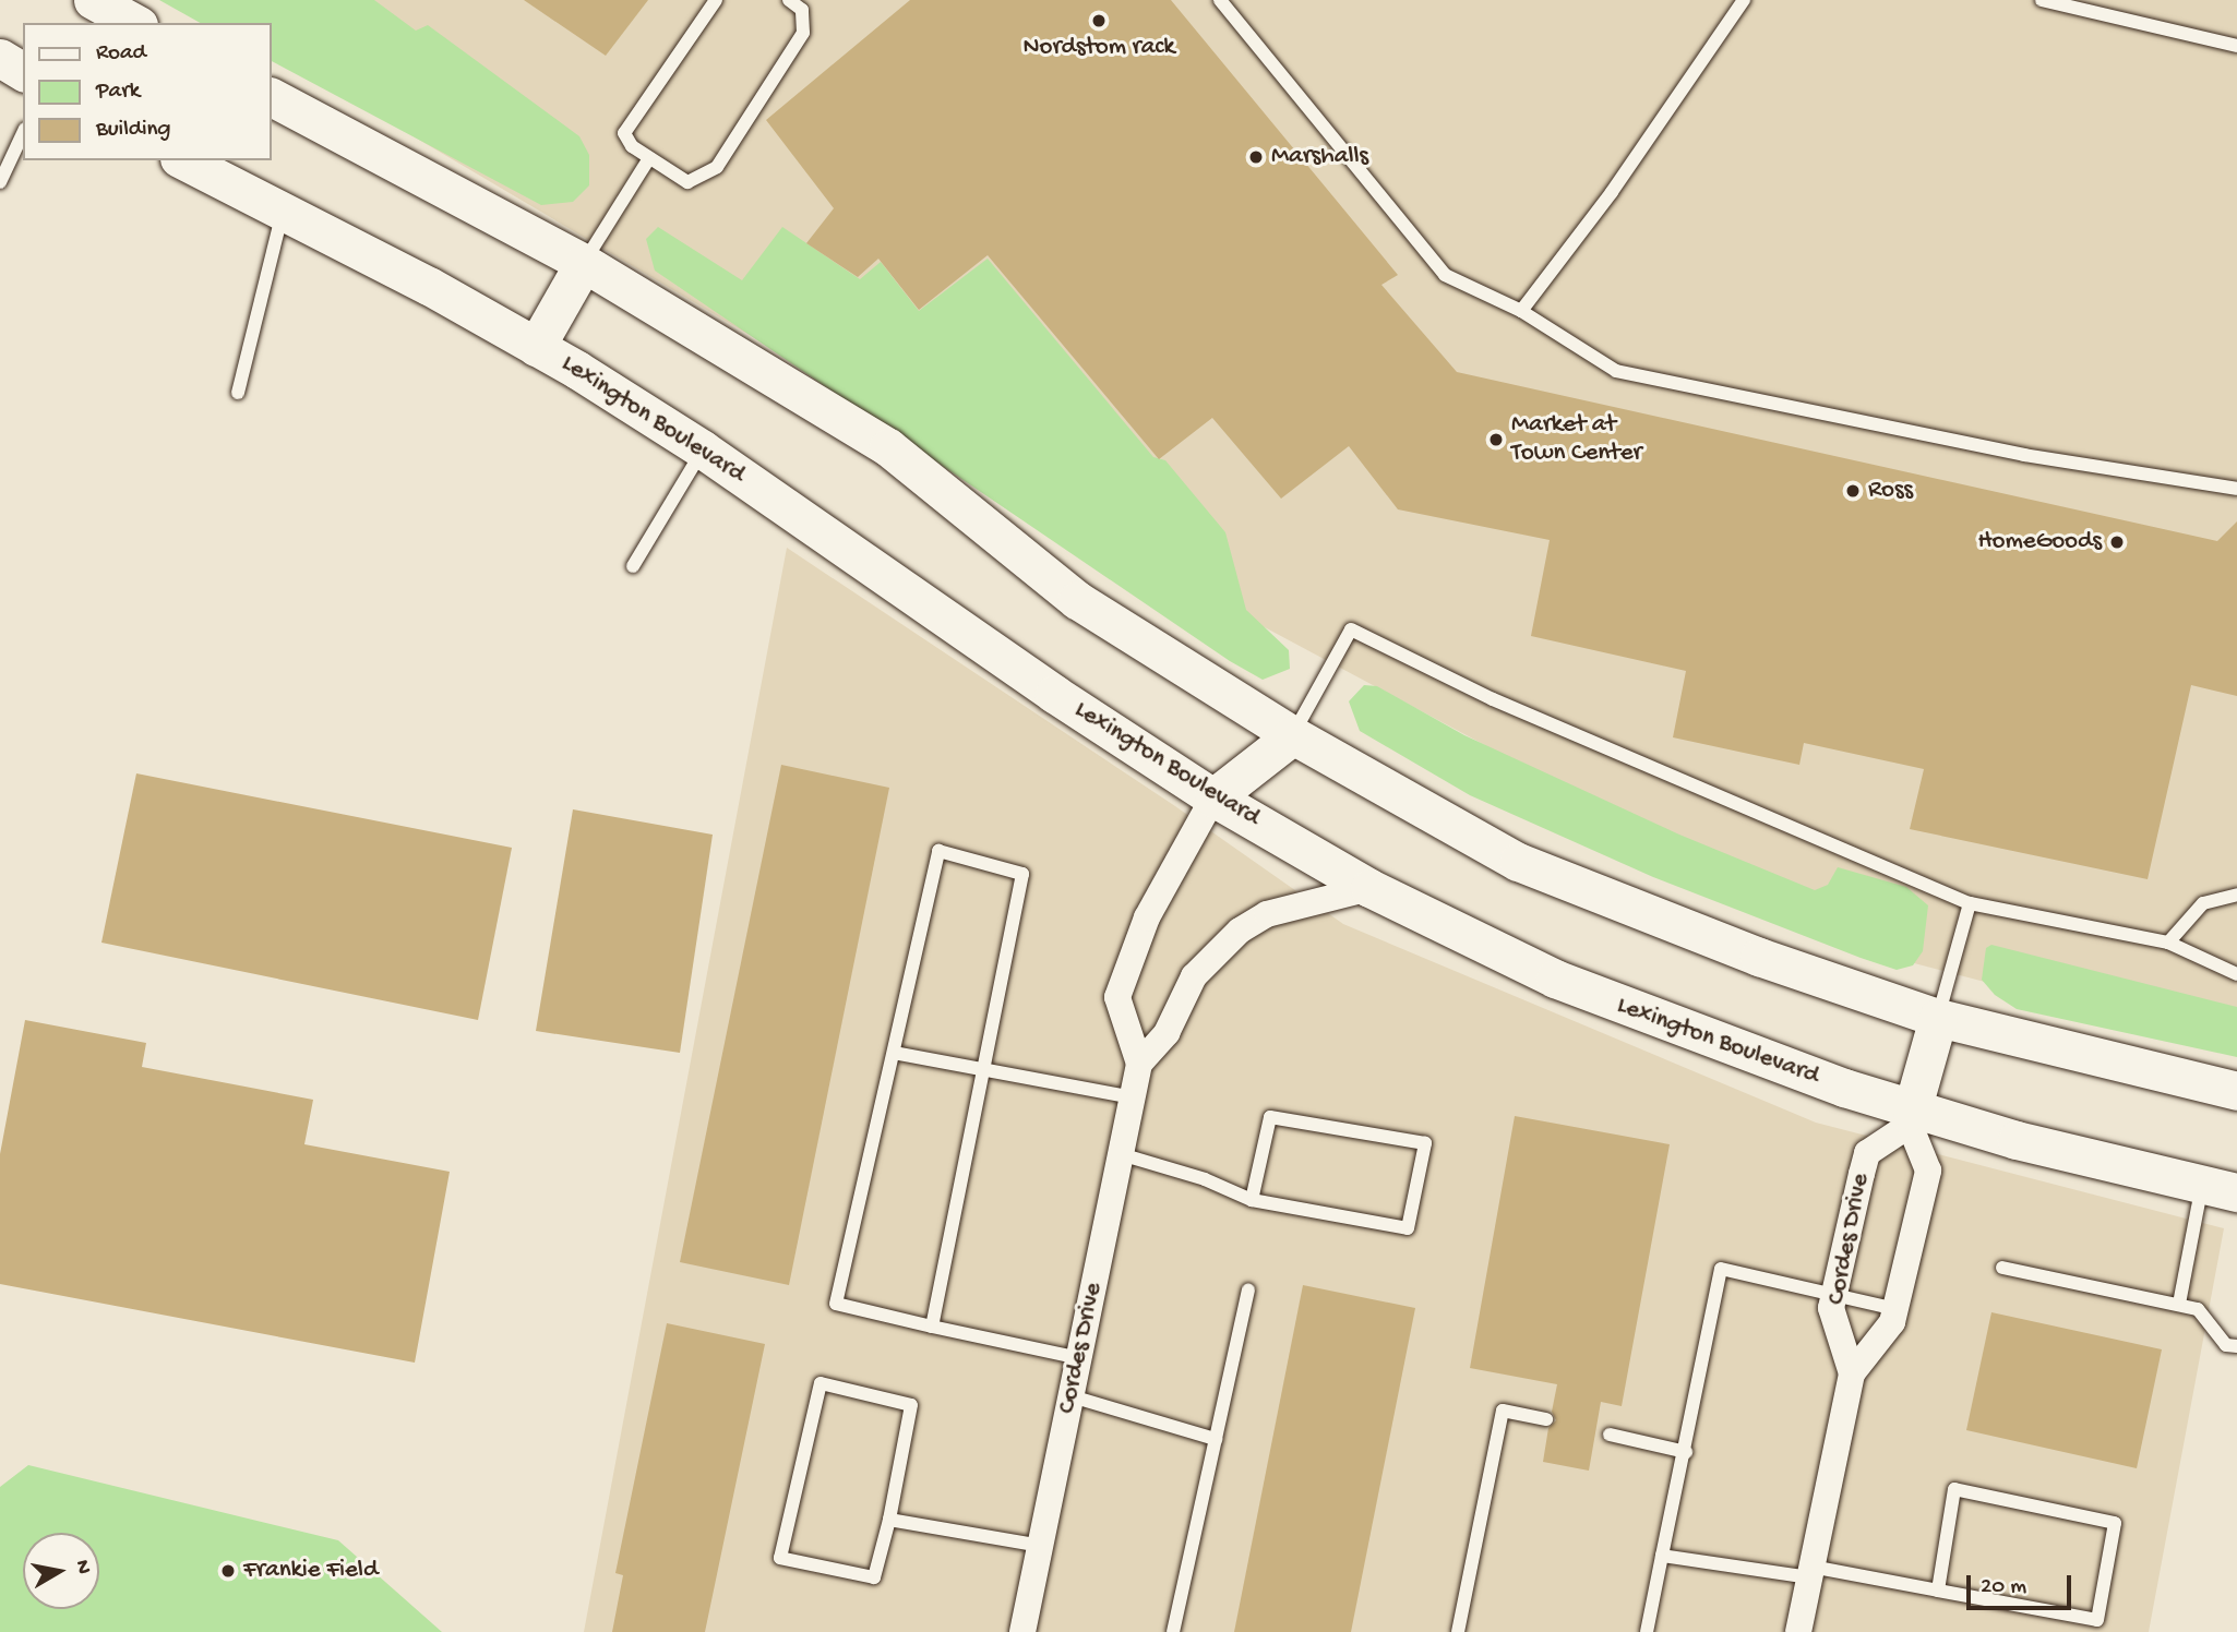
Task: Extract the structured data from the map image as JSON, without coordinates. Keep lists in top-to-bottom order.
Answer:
{
  "streets": {
    "main road": ["Lexington Boulevard"],
    "street": ["Cordes Drive"]
  },
  "crossings": [
    ["Lexington Boulevard", "Cordes Drive"]
  ],
  "places": [
    "Nordstom rack",
    "Marshalls",
    "Market at Town Center",
    "Ross",
    "HomeGoods",
    "Frankie Field"
  ],
  "legend": ["Road", "Park", "Building"],
  "scale_bar": "20 m",
  "north": "right"
}
